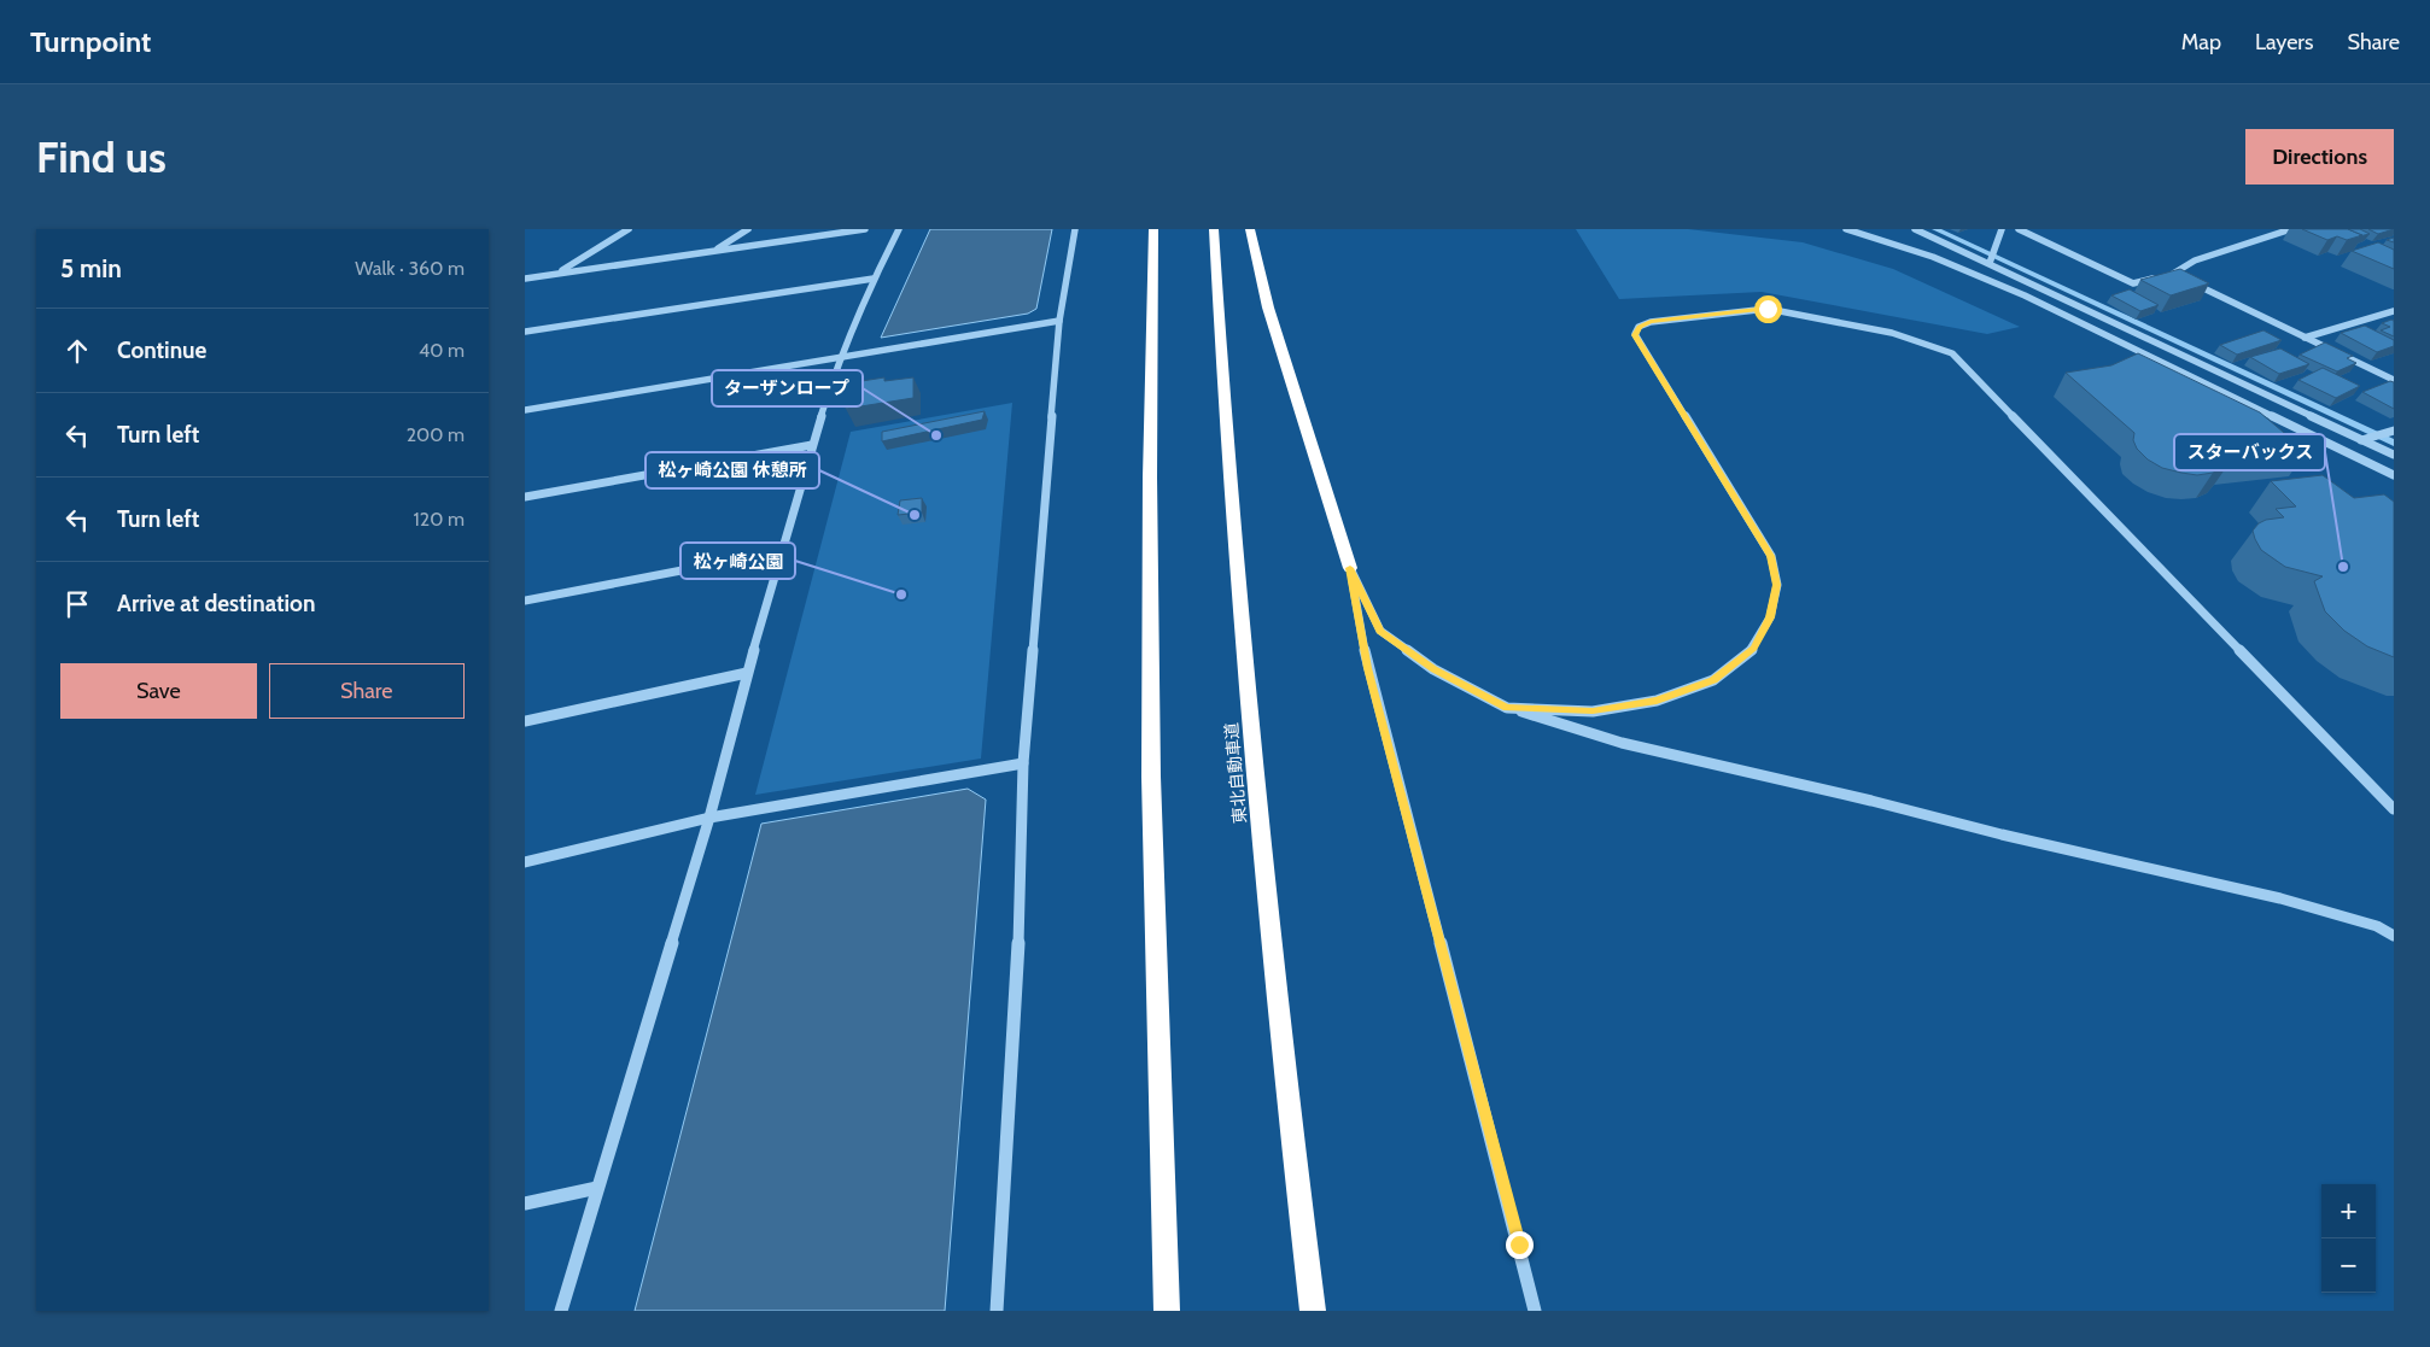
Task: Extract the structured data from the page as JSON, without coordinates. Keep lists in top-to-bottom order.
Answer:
{
  "streets": {
    "highway": ["東北自動車道"]
  },
  "places": [
    "ターザンロープ",
    "松ヶ崎公園 休憩所",
    "スターバックス",
    "松ヶ崎公園"
  ],
  "page": {
    "header": "Turnpoint",
    "nav": ["Map", "Layers", "Share"],
    "buttons": [
      "Directions",
      ["Save", "Share"]
    ],
    "title": "Find us",
    "heading": ["5 min", "Walk · 360 m"],
    "list": [
      ["Continue", "40 m"],
      ["Turn left", "200 m"],
      ["Turn left", "120 m"],
      "Arrive at destination"
    ],
    "map_buttons": ["+", "−"]
  }
}
